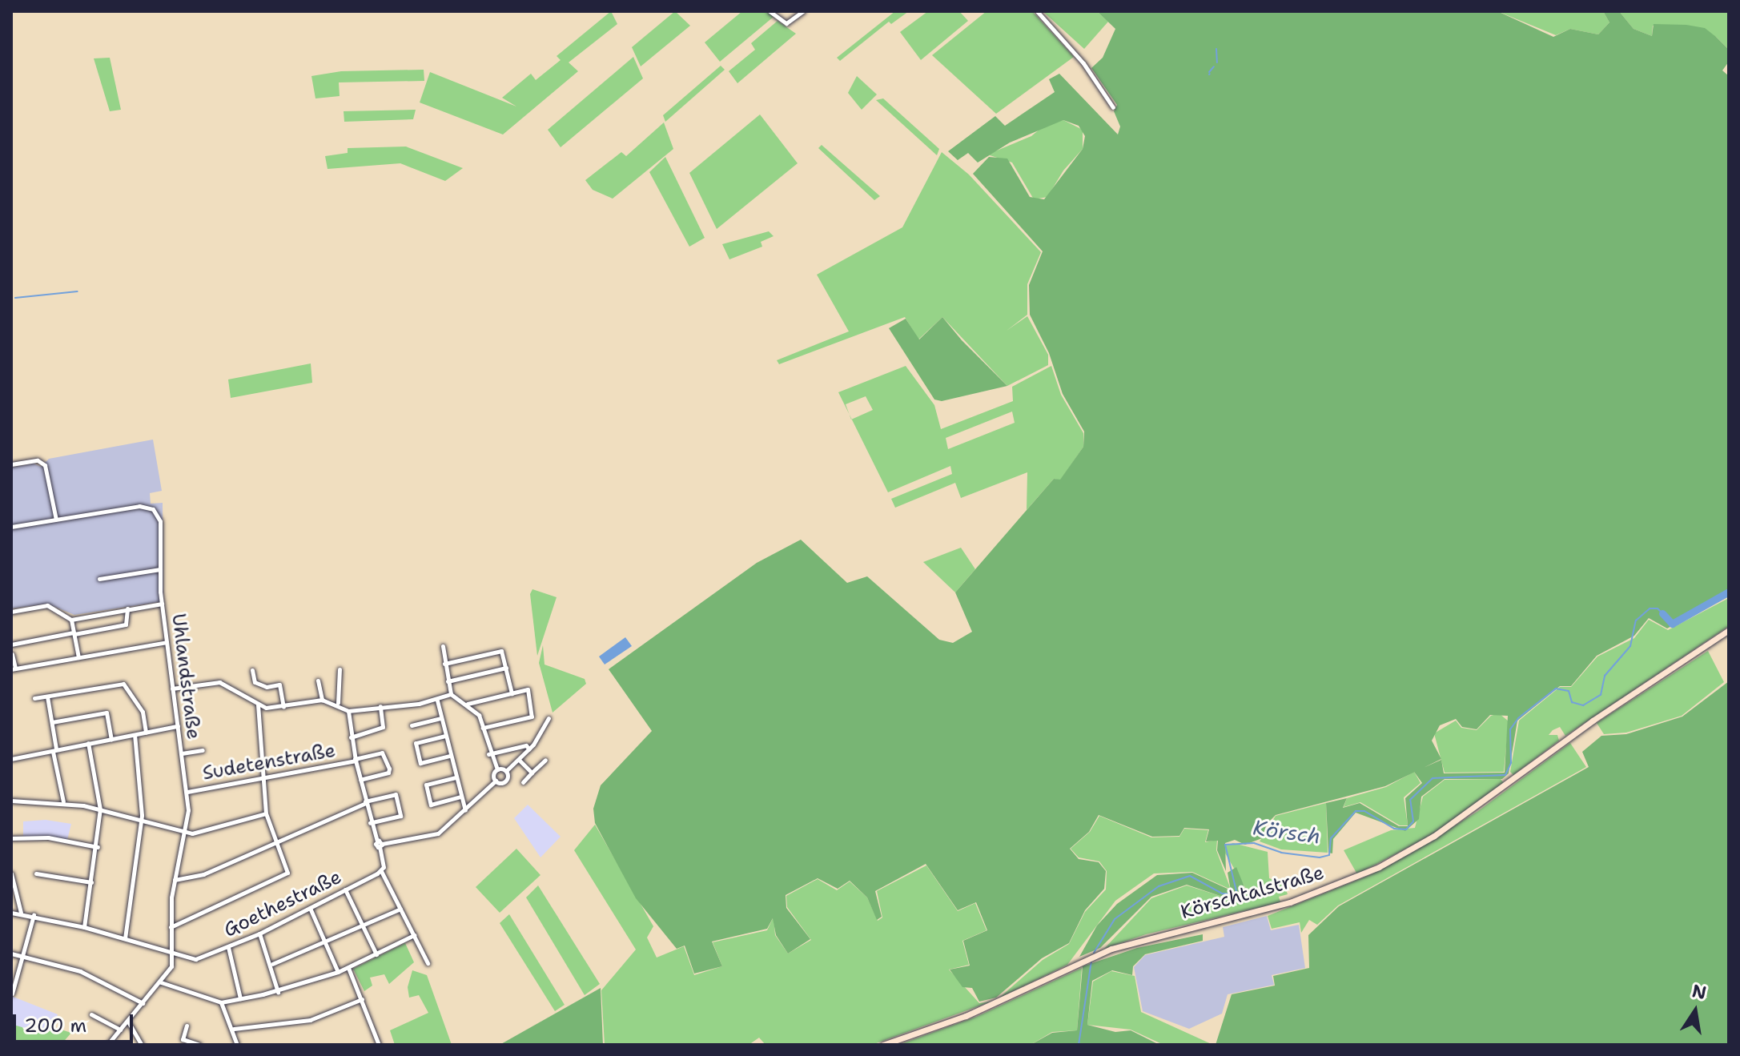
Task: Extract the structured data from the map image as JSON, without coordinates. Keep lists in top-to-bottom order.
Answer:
{
  "streets": {
    "main road": ["Körschtalstraße"],
    "street": ["Uhlandstraße", "Sudetenstraße", "Goethestraße"]
  },
  "crossings": [
    ["Uhlandstraße", "Sudetenstraße"],
    ["Uhlandstraße", "Goethestraße"]
  ],
  "water": ["Körsch"],
  "scale_bar": "200 m",
  "north": "top"
}
